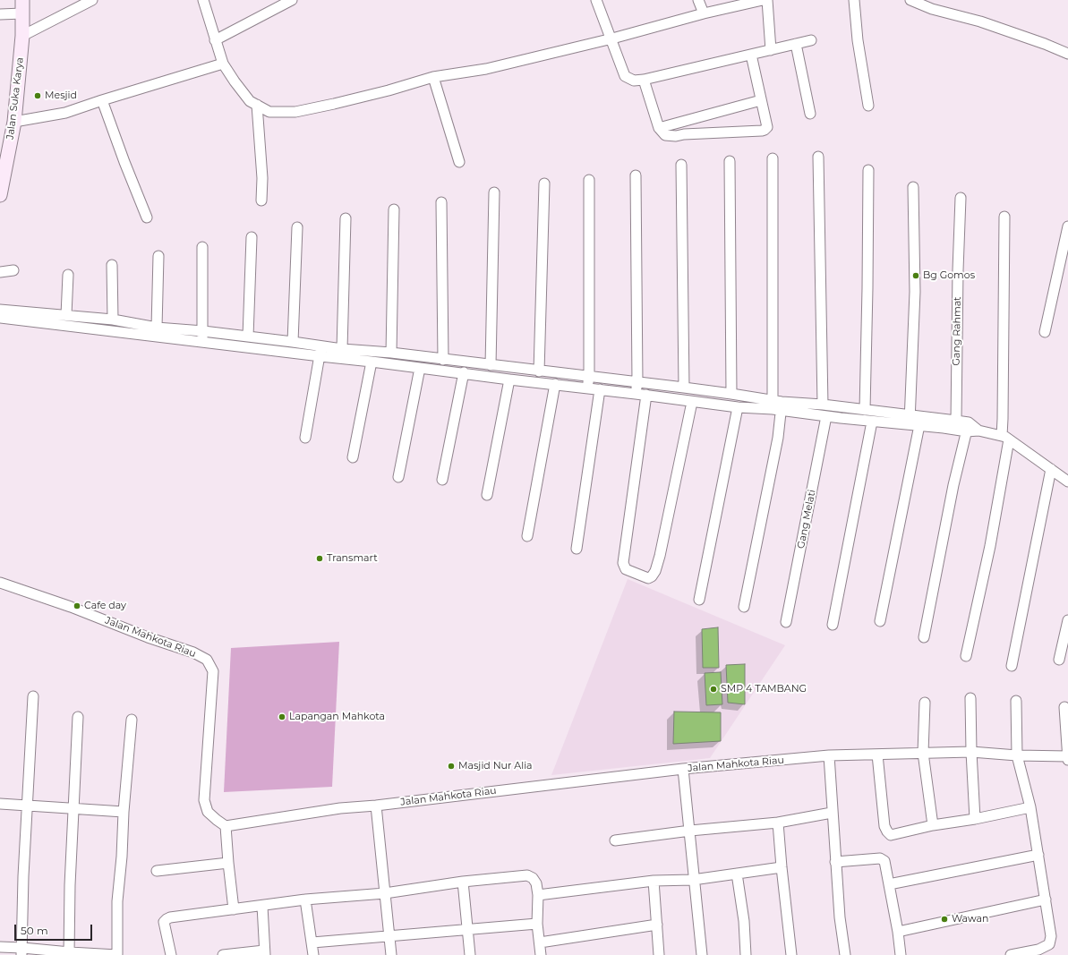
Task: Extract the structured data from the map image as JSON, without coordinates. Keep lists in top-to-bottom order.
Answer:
{
  "streets": {
    "main road": ["Jalan Suka Karya"],
    "street": ["Gang Rahmat", "Gang Melati", "Jalan Mahkota Riau"]
  },
  "places": [
    "Mesjid",
    "Bg Gomos",
    "Transmart",
    "Cafe day",
    "SMP 4 TAMBANG",
    "Lapangan Mahkota",
    "Masjid Nur Alia",
    "Wawan"
  ],
  "scale_bar": "50 m"
}
